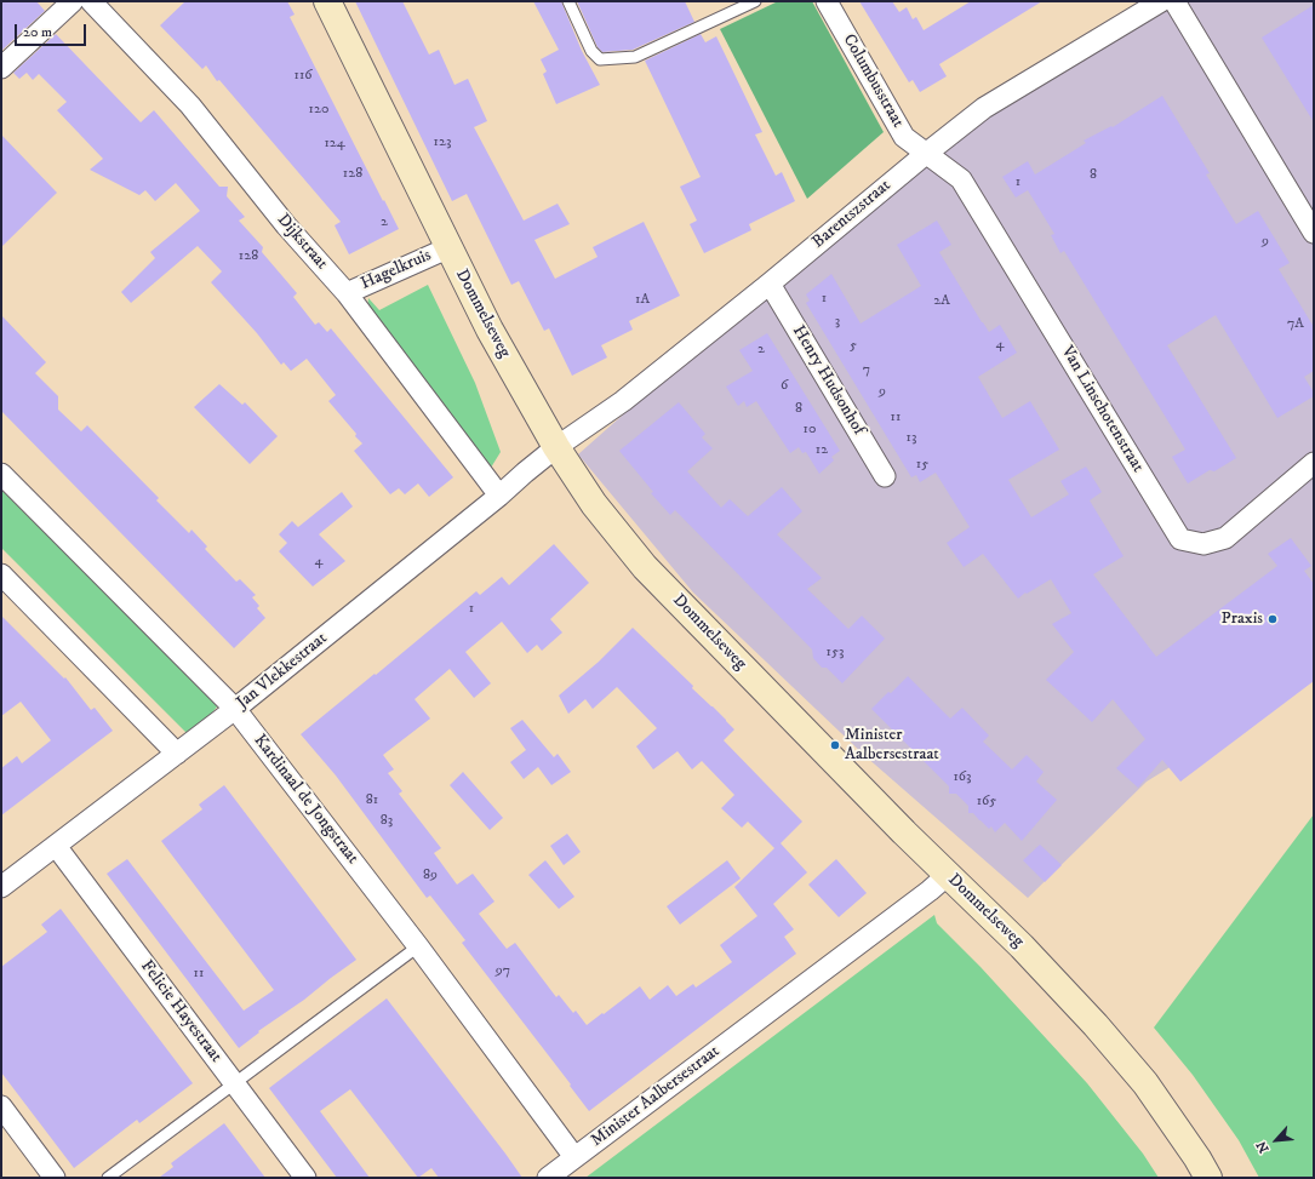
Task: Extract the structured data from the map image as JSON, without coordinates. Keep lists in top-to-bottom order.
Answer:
{
  "streets": {
    "street": [
      "Columbusstraat",
      "Barentszstraat",
      "Dijkstraat",
      "Hagelkruis",
      "Dommelseweg",
      "Henry Hudsonhof",
      "Van Linschotenstraat",
      "Jan Vlekkestraat",
      "Kardinaal de Jongstraat",
      "Felicie Hayestraat",
      "Minister Aalbersestraat"
    ]
  },
  "crossings": [
    ["Columbusstraat", "Barentszstraat"],
    ["Columbusstraat", "Van Linschotenstraat"],
    ["Barentszstraat", "Dommelseweg"],
    ["Barentszstraat", "Henry Hudsonhof"],
    ["Barentszstraat", "Van Linschotenstraat"],
    ["Barentszstraat", "Jan Vlekkestraat"],
    ["Dijkstraat", "Hagelkruis"],
    ["Dijkstraat", "Jan Vlekkestraat"],
    ["Hagelkruis", "Dommelseweg"],
    ["Dommelseweg", "Jan Vlekkestraat"],
    ["Dommelseweg", "Minister Aalbersestraat"],
    ["Jan Vlekkestraat", "Kardinaal de Jongstraat"],
    ["Jan Vlekkestraat", "Felicie Hayestraat"],
    ["Kardinaal de Jongstraat", "Minister Aalbersestraat"]
  ],
  "places": ["Praxis", "Minister Aalbersestraat"],
  "house_numbers": [
    "116",
    "120",
    "123",
    "124",
    "128",
    "8",
    "1",
    "2",
    "9",
    "128",
    "1",
    "1A",
    "2A",
    "3",
    "7A",
    "4",
    "5",
    "2",
    "7",
    "6",
    "9",
    "8",
    "11",
    "10",
    "13",
    "12",
    "15",
    "4",
    "1",
    "153",
    "163",
    "81",
    "165",
    "83",
    "89",
    "97",
    "11"
  ],
  "scale_bar": "20 m",
  "north": "bottom left"
}
